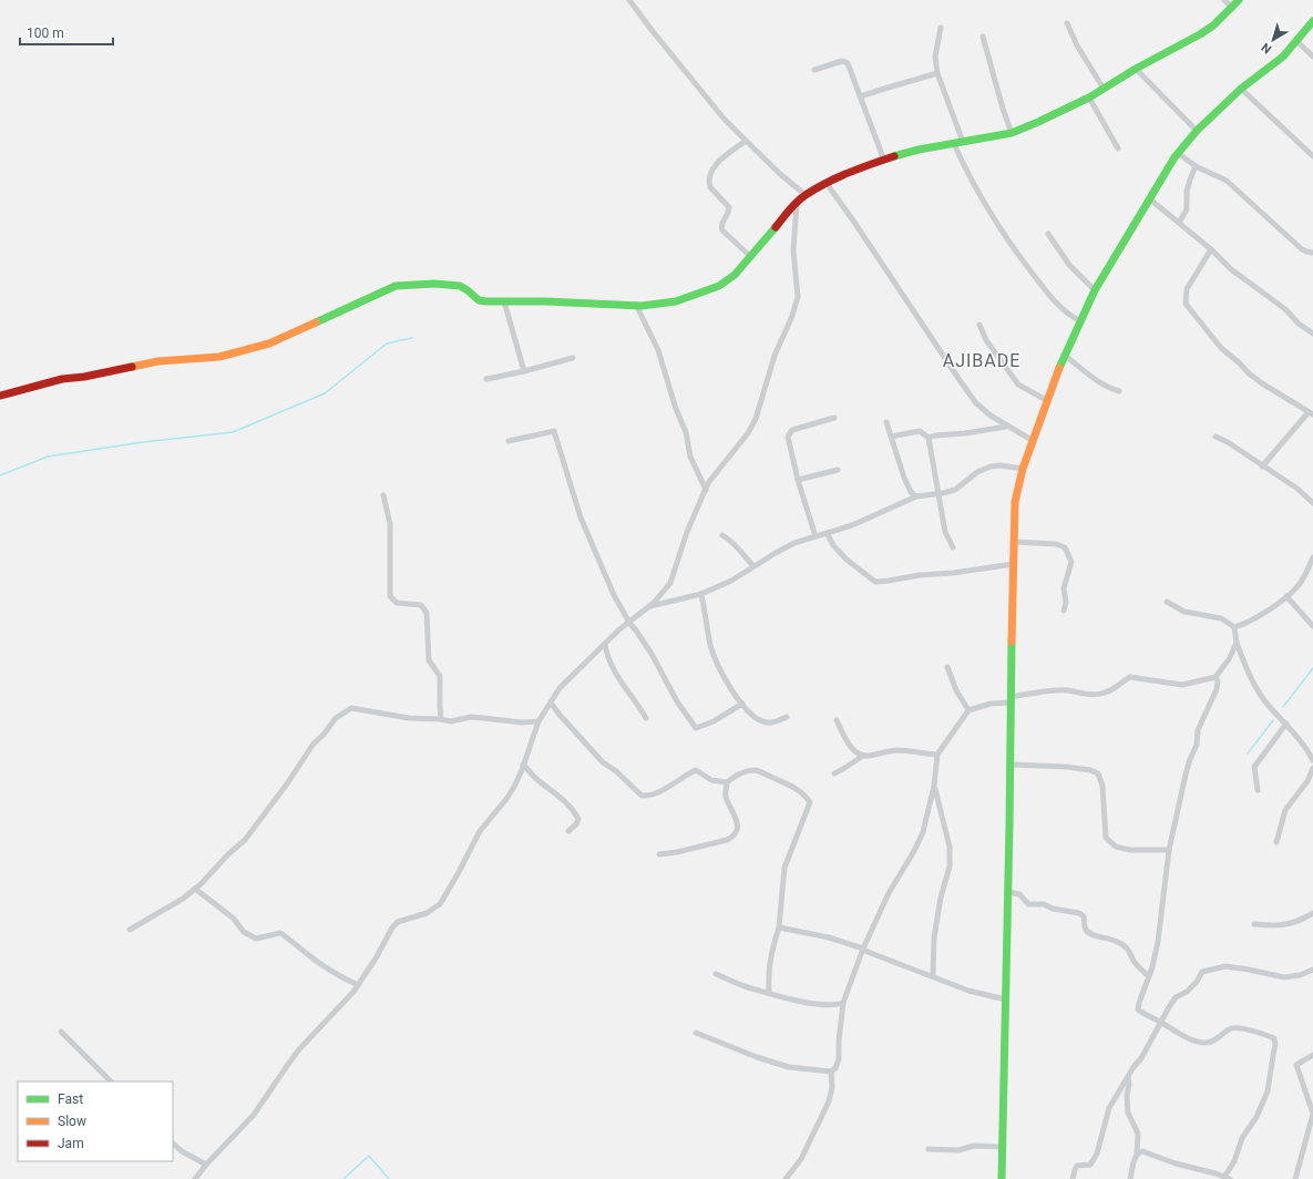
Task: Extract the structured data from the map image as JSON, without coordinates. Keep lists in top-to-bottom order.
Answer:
{
  "districts": ["AJIBADE"],
  "legend": ["Fast", "Slow", "Jam"],
  "scale_bar": "100 m",
  "north": "bottom left"
}
